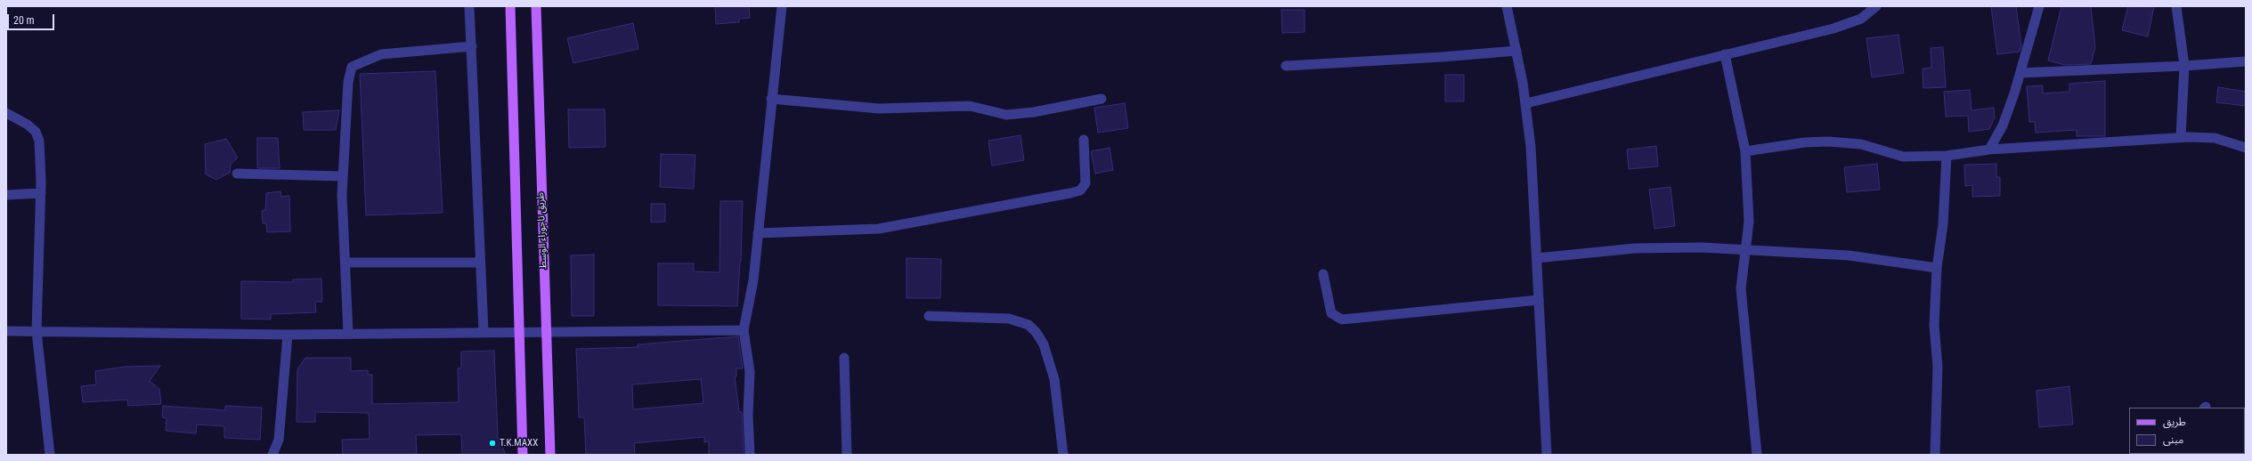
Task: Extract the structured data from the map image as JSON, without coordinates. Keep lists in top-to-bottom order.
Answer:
{
  "streets": {
    "main road": ["طريق تاجوراء الوسط"]
  },
  "places": ["T.K.MAXX"],
  "legend": ["طريق", "مبنى"],
  "scale_bar": "20 m"
}
